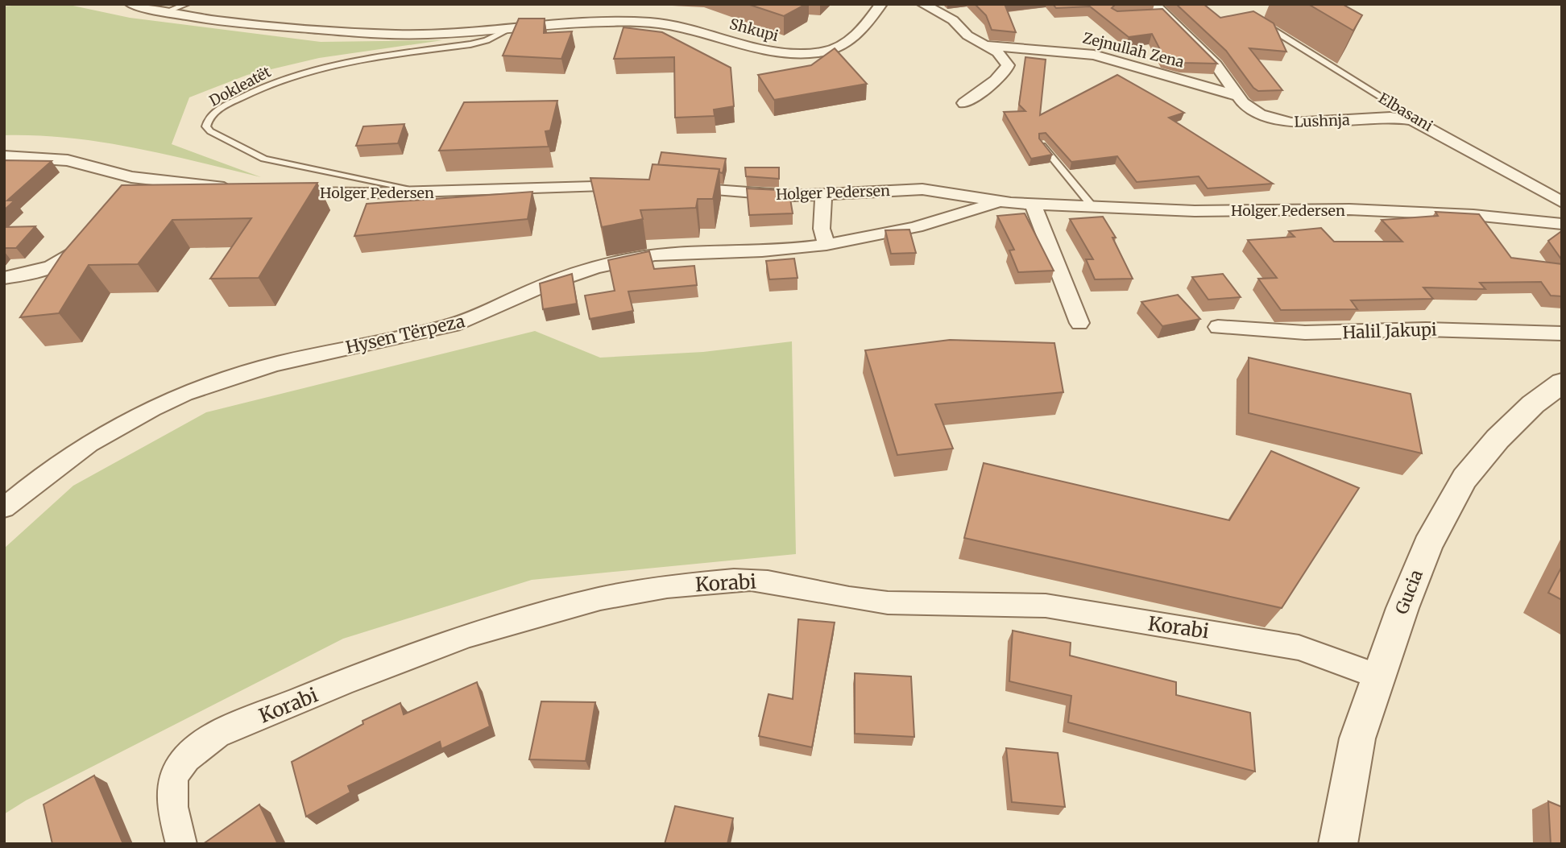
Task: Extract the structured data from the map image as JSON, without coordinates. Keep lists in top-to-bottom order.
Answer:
{
  "streets": {
    "street": [
      "Shkupi",
      "Zejnullah Zena",
      "Elbasani",
      "Lushnja",
      "Holger Pedersen",
      "Halil Jakupi",
      "Hysen Tërpeza",
      "Korabi",
      "Gucia"
    ],
    "lane": ["Dokleatët"]
  },
  "crossings": [
    ["Shkupi", "Dokleatët"],
    ["Zejnullah Zena", "Lushnja"],
    ["Dokleatët", "Holger Pedersen"],
    ["Elbasani", "Lushnja"],
    ["Holger Pedersen", "Hysen Tërpeza"],
    ["Korabi", "Gucia"]
  ]
}
